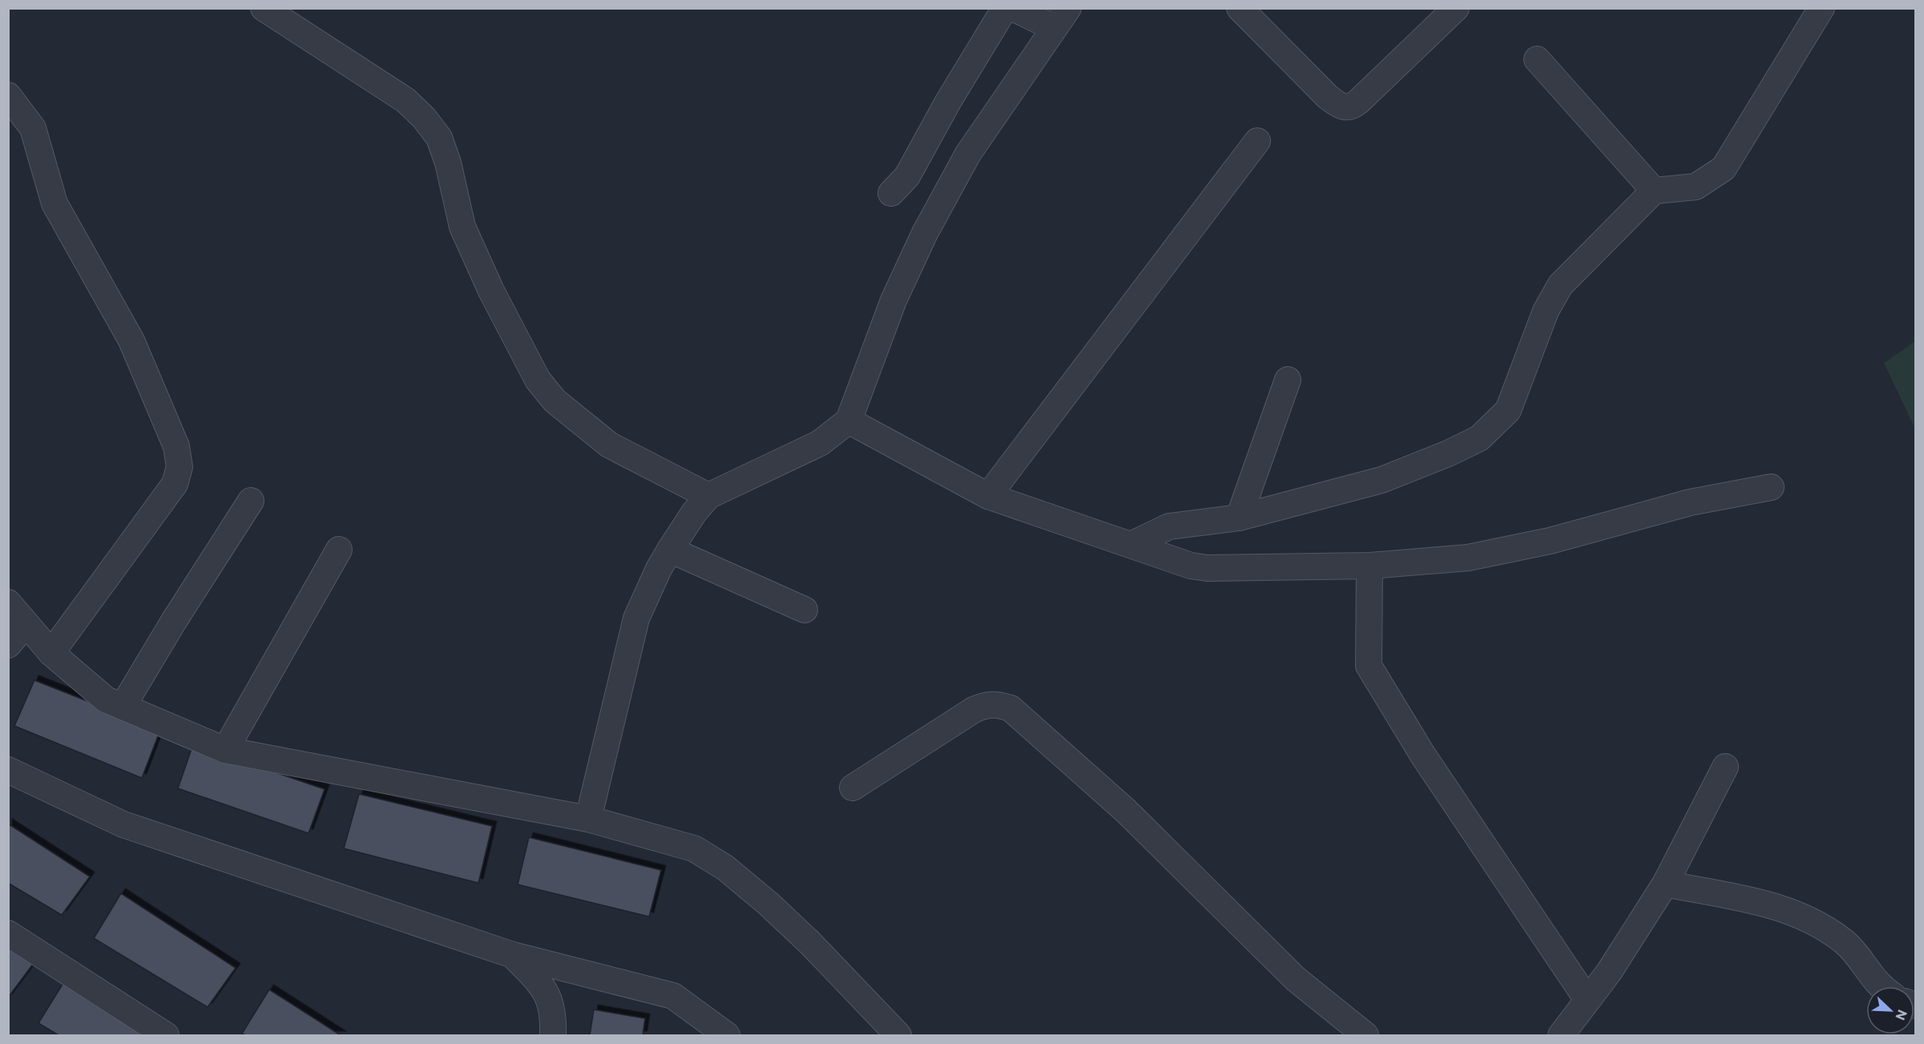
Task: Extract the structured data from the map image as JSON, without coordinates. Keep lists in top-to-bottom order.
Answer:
{
  "north": "bottom right"
}
